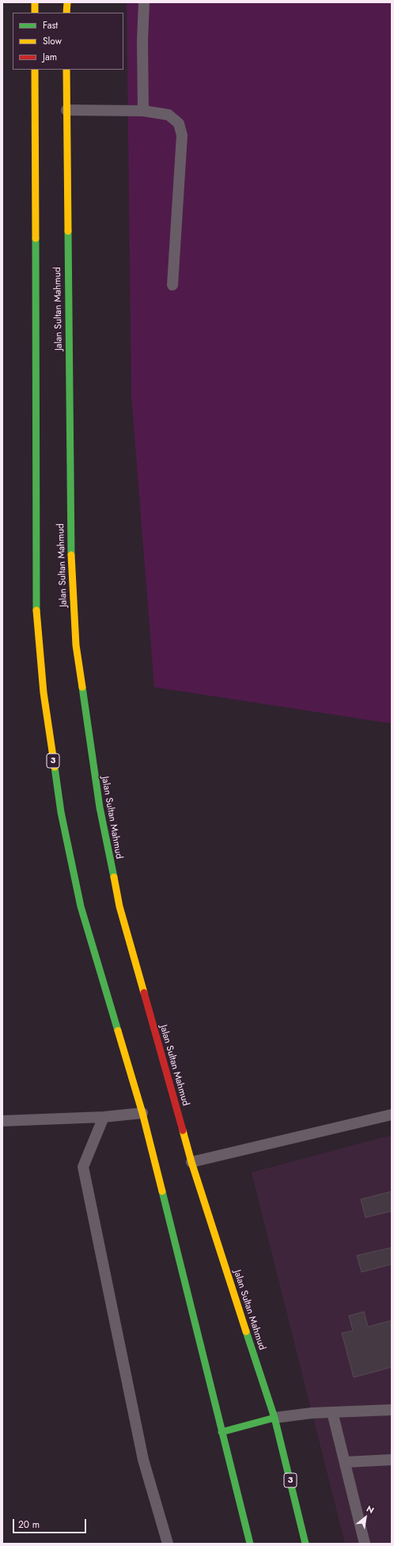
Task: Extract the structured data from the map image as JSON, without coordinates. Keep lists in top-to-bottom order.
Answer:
{
  "streets": {
    "highway": ["Jalan Sultan Mahmud", "3"]
  },
  "legend": ["Fast", "Slow", "Jam"],
  "scale_bar": "20 m",
  "north": "top right"
}
